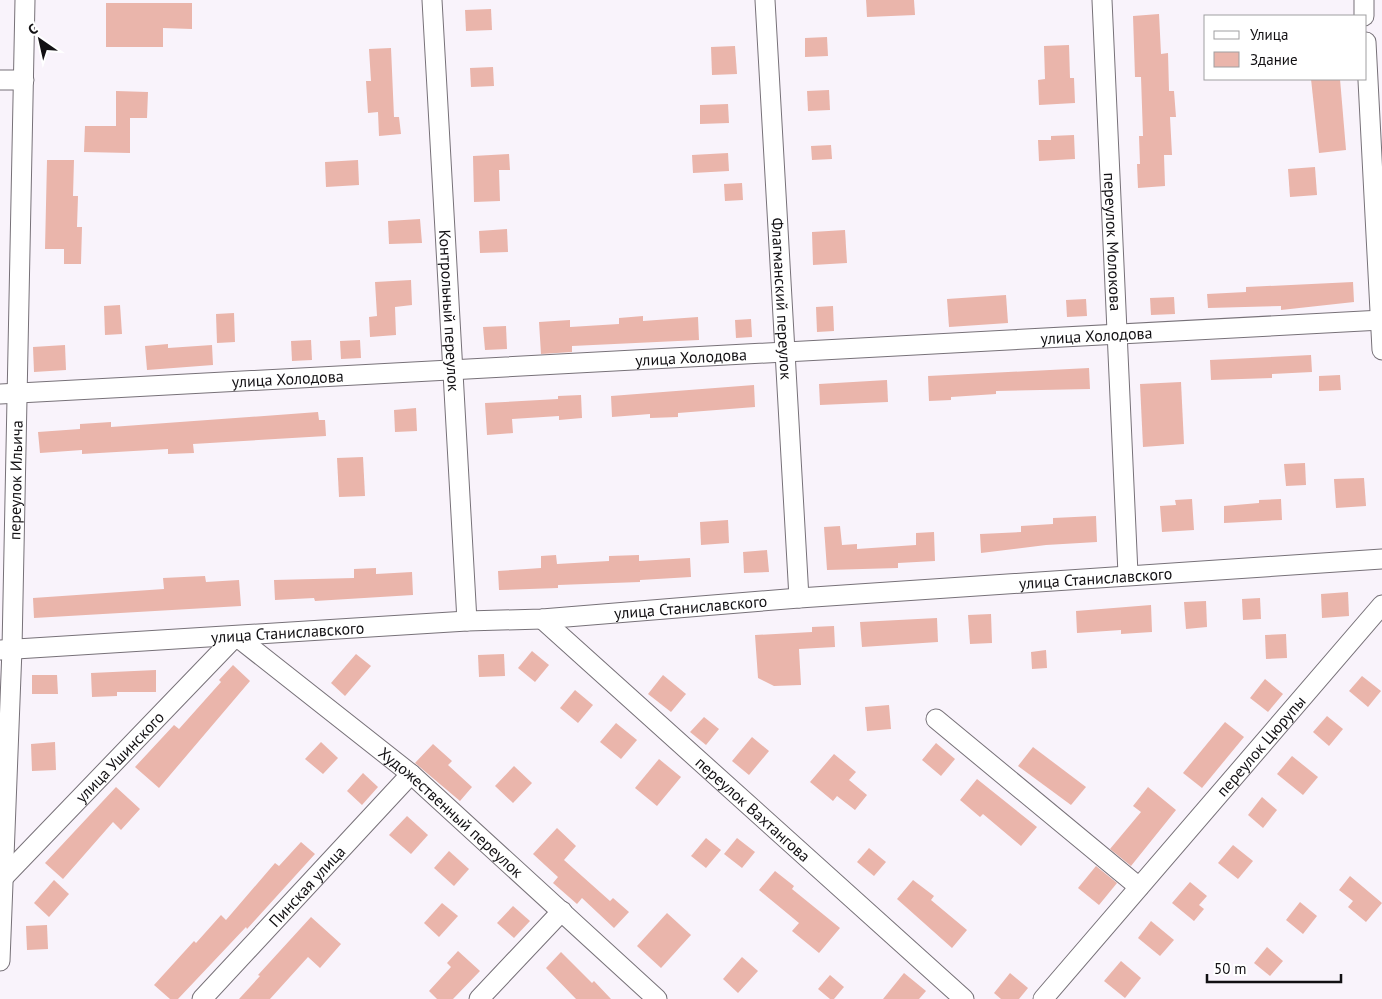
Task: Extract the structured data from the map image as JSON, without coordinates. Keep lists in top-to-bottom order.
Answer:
{
  "streets": {
    "street": [
      "переулок Молокова",
      "Флагманский переулок",
      "Контрольный переулок",
      "улица Холодова",
      "переулок Ильича",
      "улица Станиславского",
      "переулок Цюрупы",
      "улица Ушинского",
      "переулок Вахтангова",
      "Художественный переулок",
      "Пинская улица"
    ]
  },
  "crossings": [
    ["переулок Молокова", "улица Холодова"],
    ["переулок Молокова", "улица Станиславского"],
    ["Флагманский переулок", "улица Холодова"],
    ["Флагманский переулок", "улица Станиславского"],
    ["Контрольный переулок", "улица Холодова"],
    ["Контрольный переулок", "улица Станиславского"],
    ["улица Холодова", "переулок Ильича"],
    ["переулок Ильича", "улица Станиславского"],
    ["переулок Ильича", "улица Ушинского"],
    ["улица Станиславского", "улица Ушинского"],
    ["улица Станиславского", "переулок Вахтангова"],
    ["улица Станиславского", "Художественный переулок"],
    ["улица Ушинского", "Художественный переулок"],
    ["Художественный переулок", "Пинская улица"]
  ],
  "legend": ["Улица", "Здание"],
  "scale_bar": "50 m",
  "north": "top left"
}
